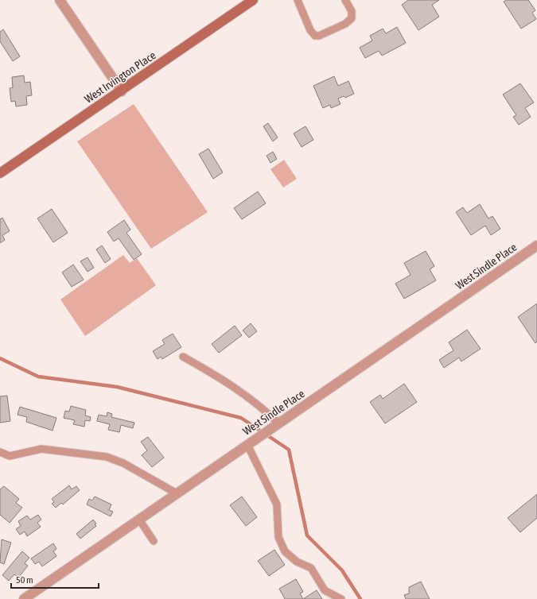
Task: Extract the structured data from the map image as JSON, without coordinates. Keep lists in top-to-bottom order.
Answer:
{
  "streets": {
    "street": ["West Irvington Place", "West Sindle Place"]
  },
  "scale_bar": "50 m"
}
